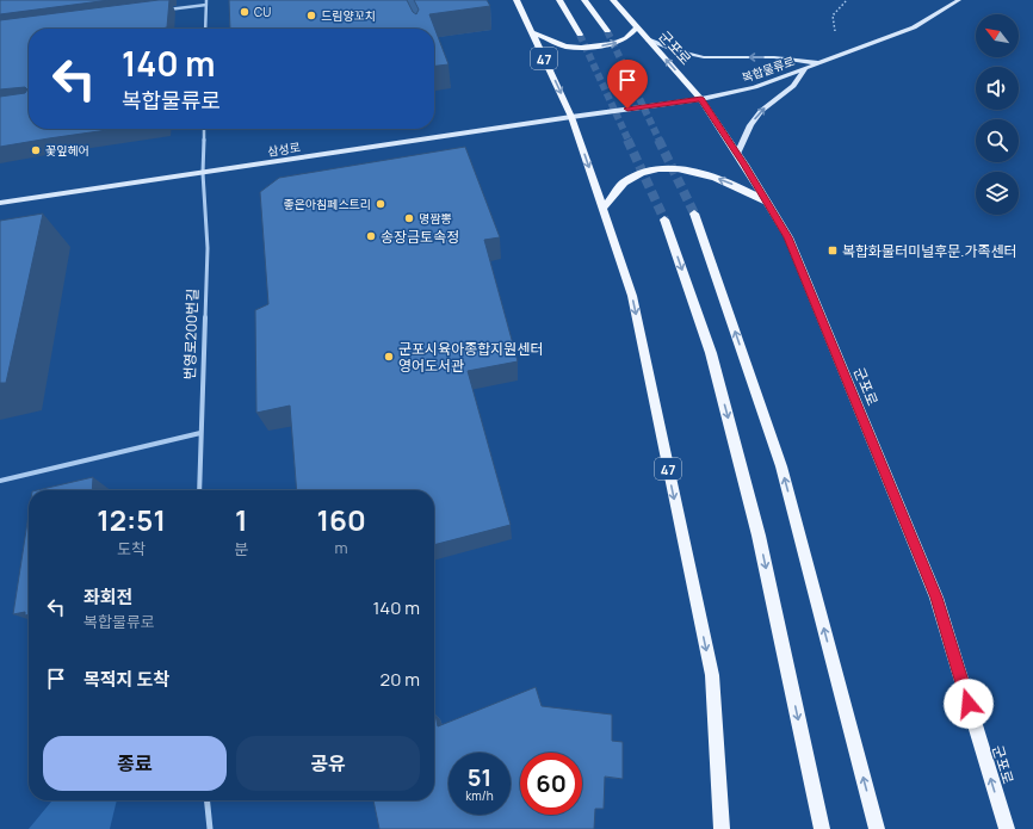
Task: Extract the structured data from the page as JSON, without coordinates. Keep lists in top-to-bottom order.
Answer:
{
  "streets": {
    "main road": [
      "군포로",
      "47",
      "복합물류로",
      "삼성로"
    ],
    "street": ["번영로200번길"]
  },
  "crossings": [
    ["군포로", "복합물류로"],
    ["47", "복합물류로"],
    ["47", "삼성로"],
    ["복합물류로", "삼성로"],
    ["삼성로", "번영로200번길"]
  ],
  "places": {
    "other": [
      "CU",
      "드림양꼬치",
      "꽃잎헤어",
      "좋은아침페스트리",
      "명짬뽕",
      "송장금토속정",
      "군포시육아종합지원센터 영어도서관"
    ],
    "transit": ["복합화물터미널후문.가족센터"]
  },
  "north": "top left",
  "page": {
    "turn": ["140 m", "복합물류로"],
    "eta": [
      "12:51",
      "도착",
      "1",
      "분",
      "160",
      "m"
    ],
    "list": [
      {
        "name": "좌회전",
        "note": "복합물류로",
        "value": "140 m"
      },
      {
        "name": "목적지 도착",
        "value": "20 m"
      }
    ],
    "buttons": ["종료", "공유"],
    "speed": "51 km/h",
    "limit": "60"
  }
}
